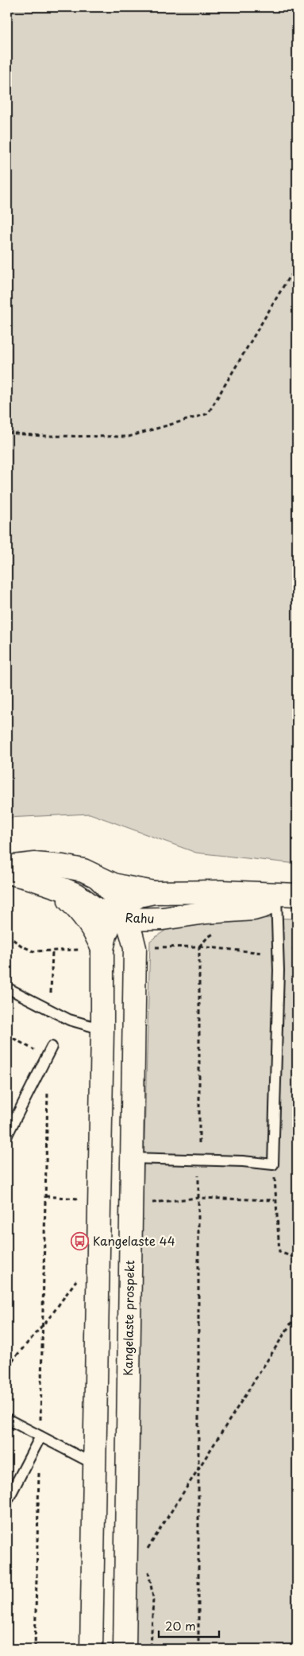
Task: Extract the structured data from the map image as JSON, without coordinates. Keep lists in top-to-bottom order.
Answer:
{
  "streets": {
    "main road": ["Rahu", "Kangelaste prospekt"]
  },
  "crossings": [
    ["Rahu", "Kangelaste prospekt"]
  ],
  "places": {
    "bus stop": ["Kangelaste 44"]
  },
  "scale_bar": "20 m"
}
